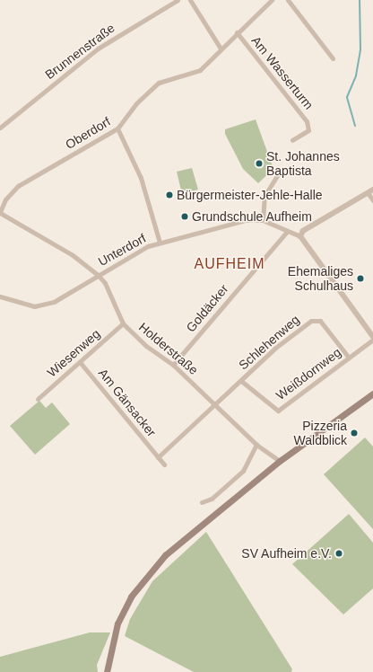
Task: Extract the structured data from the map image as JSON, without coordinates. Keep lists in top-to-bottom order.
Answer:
{
  "streets": {
    "street": [
      "Brunnenstraße",
      "Am Wasserturm",
      "Oberdorf",
      "Unterdorf",
      "Goldäcker",
      "Schlehenweg",
      "Holderstraße",
      "Wiesenweg",
      "Weißdornweg",
      "Am Gänsacker"
    ]
  },
  "crossings": [
    ["Am Wasserturm", "Oberdorf"],
    ["Oberdorf", "Holderstraße"],
    ["Unterdorf", "Goldäcker"],
    ["Unterdorf", "Holderstraße"],
    ["Goldäcker", "Holderstraße"],
    ["Schlehenweg", "Holderstraße"],
    ["Schlehenweg", "Weißdornweg"],
    ["Holderstraße", "Wiesenweg"],
    ["Wiesenweg", "Am Gänsacker"]
  ],
  "districts": ["AUFHEIM"],
  "places": [
    "St. Johannes Baptista",
    "Bürgermeister-Jehle-Halle",
    "Grundschule Aufheim",
    "Ehemaliges Schulhaus",
    "Pizzeria Waldblick",
    "SV Aufheim e.V."
  ]
}
